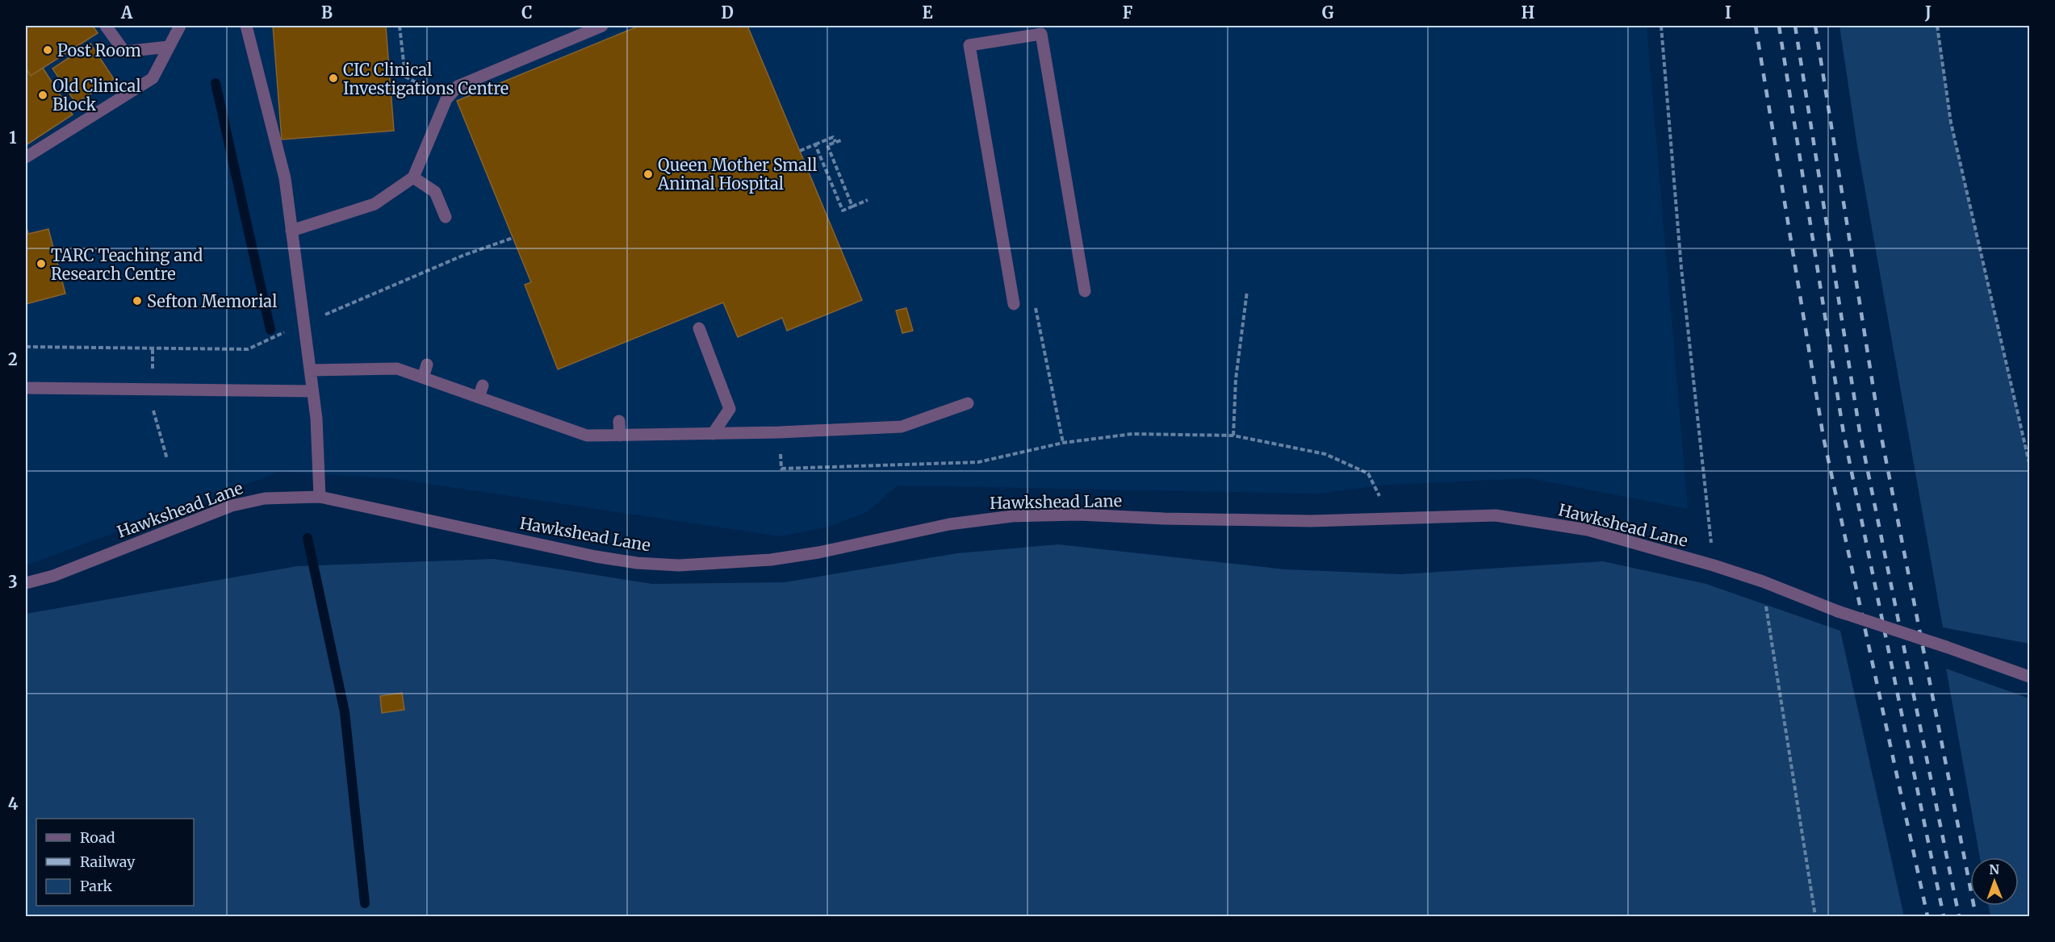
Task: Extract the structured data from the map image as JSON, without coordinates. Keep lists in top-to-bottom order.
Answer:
{
  "streets": {
    "street": ["Hawkshead Lane"]
  },
  "places": [
    "Post Room",
    "CIC Clinical Investigations Centre",
    "Old Clinical Block",
    "Queen Mother Small Animal Hospital",
    "TARC Teaching and Research Centre",
    "Sefton Memorial"
  ],
  "legend": ["Road", "Railway", "Park"],
  "north": "top",
  "grid": {
    "columns": [
      "A",
      "B",
      "C",
      "D",
      "E",
      "F",
      "G",
      "H",
      "I",
      "J"
    ],
    "rows": [
      "1",
      "2",
      "3",
      "4"
    ]
  }
}
